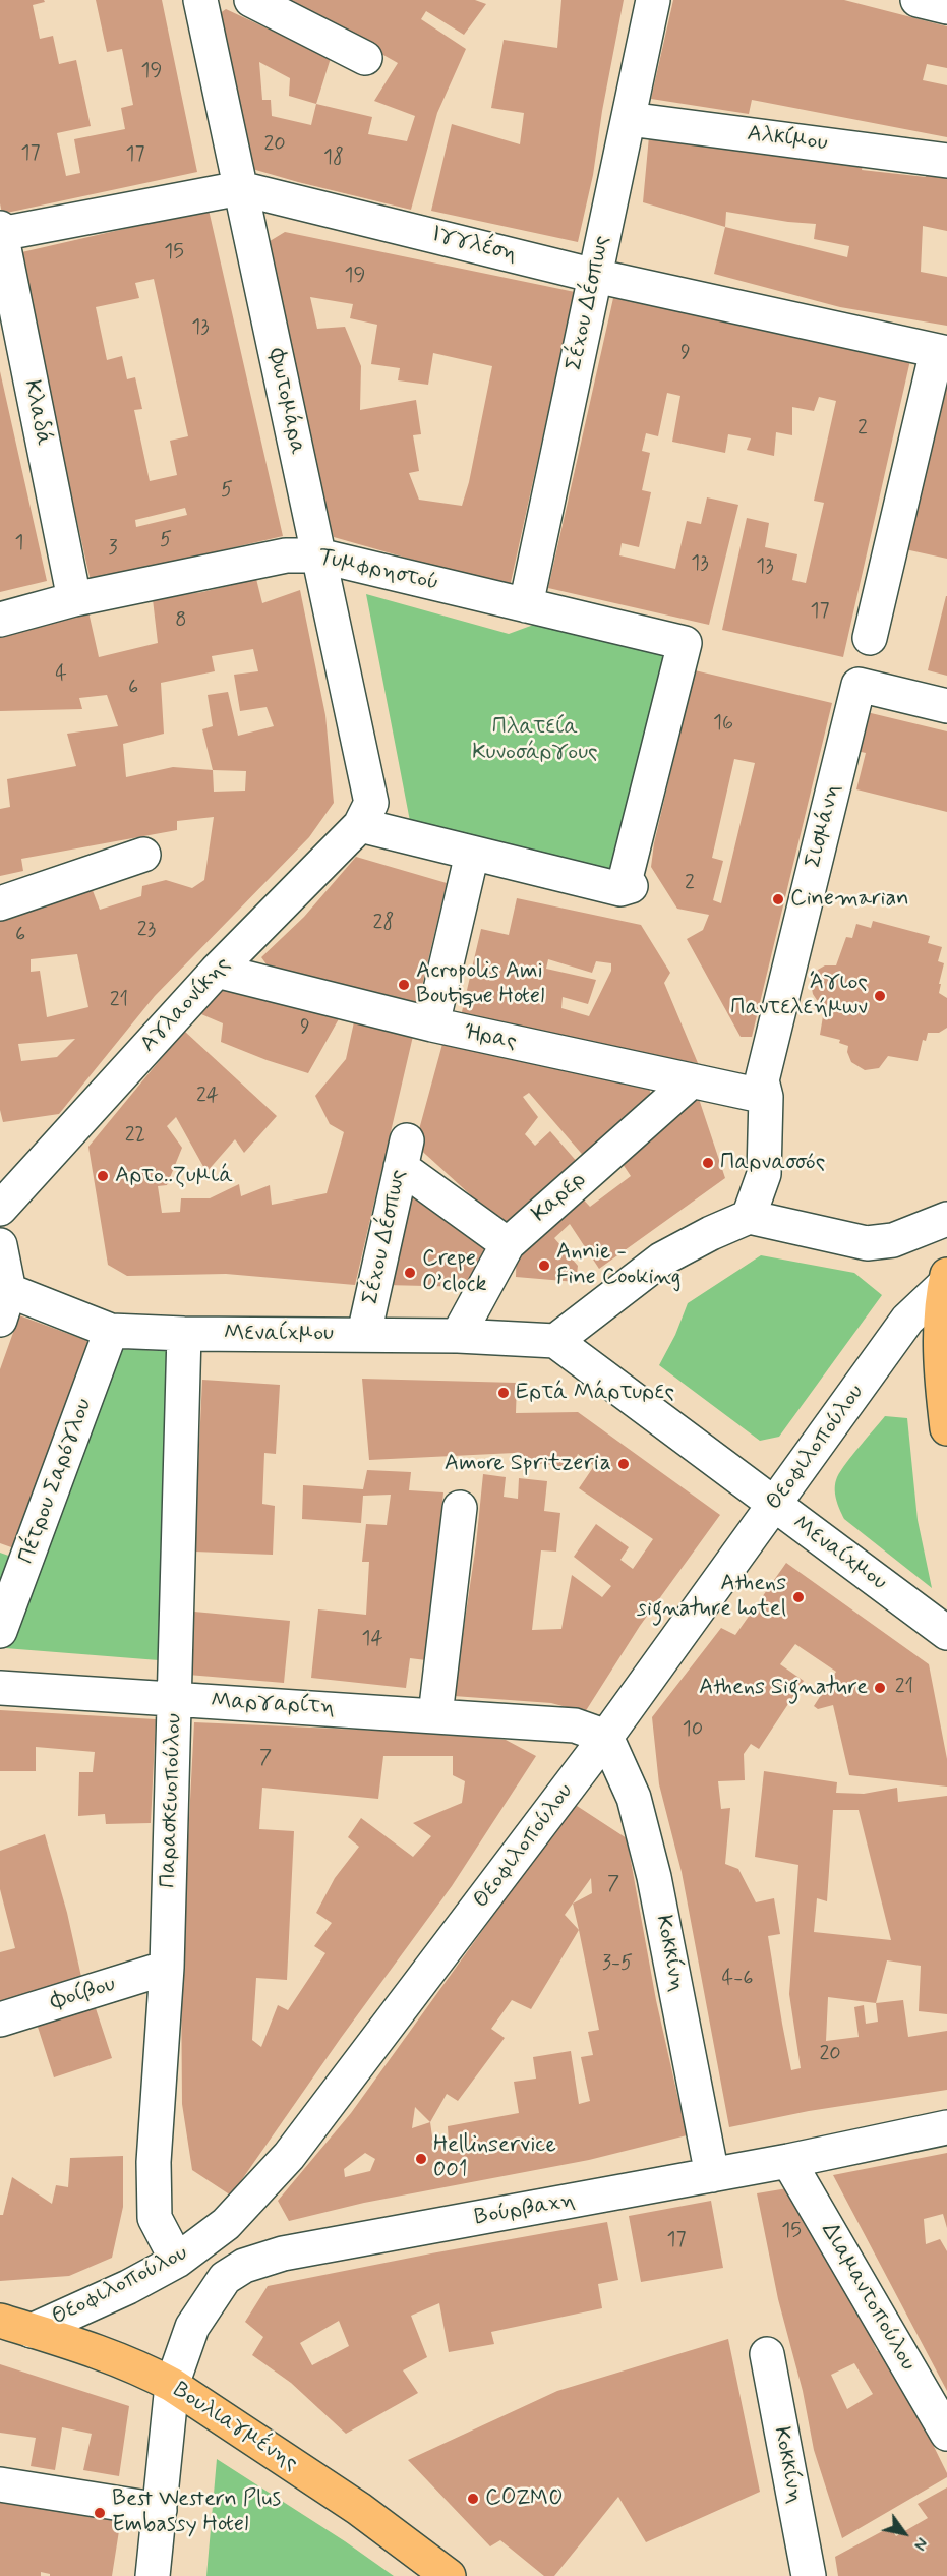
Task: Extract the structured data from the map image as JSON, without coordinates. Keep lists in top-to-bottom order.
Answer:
{
  "streets": {
    "main road": ["Βουλιαγμένης"],
    "street": [
      "Αλκίμου",
      "Ιγγλέση",
      "Σέχου Δέσπως",
      "Φωτομάρα",
      "Κλαδά",
      "Τυμφρηστού",
      "Σισμάνη",
      "Αγλαονίκης",
      "Ήρας",
      "Καρερ",
      "Μεναίχμου",
      "Θεοφιλοπούλου",
      "Πέτρου Σαρόγλου",
      "Μαργαρίτη",
      "Παρασκευοπούλου",
      "Κοκκίνη",
      "Φοίβου",
      "Βούρβαχη",
      "Διαμαντοπούλου"
    ]
  },
  "crossings": [
    ["Αλκίμου", "Σέχου Δέσπως"],
    ["Ιγγλέση", "Σέχου Δέσπως"],
    ["Ιγγλέση", "Φωτομάρα"],
    ["Ιγγλέση", "Κλαδά"],
    ["Σέχου Δέσπως", "Τυμφρηστού"],
    ["Σέχου Δέσπως", "Καρερ"],
    ["Σέχου Δέσπως", "Μεναίχμου"],
    ["Φωτομάρα", "Τυμφρηστού"],
    ["Φωτομάρα", "Αγλαονίκης"],
    ["Κλαδά", "Τυμφρηστού"],
    ["Σισμάνη", "Ήρας"],
    ["Αγλαονίκης", "Ήρας"],
    ["Ήρας", "Καρερ"],
    ["Καρερ", "Μεναίχμου"],
    ["Μεναίχμου", "Θεοφιλοπούλου"],
    ["Μεναίχμου", "Πέτρου Σαρόγλου"],
    ["Μεναίχμου", "Παρασκευοπούλου"],
    ["Θεοφιλοπούλου", "Μαργαρίτη"],
    ["Θεοφιλοπούλου", "Παρασκευοπούλου"],
    ["Θεοφιλοπούλου", "Κοκκίνη"],
    ["Θεοφιλοπούλου", "Βουλιαγμένης"],
    ["Μαργαρίτη", "Παρασκευοπούλου"],
    ["Μαργαρίτη", "Κοκκίνη"],
    ["Παρασκευοπούλου", "Φοίβου"],
    ["Κοκκίνη", "Βούρβαχη"],
    ["Βούρβαχη", "Διαμαντοπούλου"],
    ["Βούρβαχη", "Βουλιαγμένης"]
  ],
  "parks": ["Πλατεία Κυνοσάργους"],
  "places": [
    "Cinemarian",
    "Acropolis Ami Boutique Hotel",
    "Άγιος Παντελεήμων",
    "Παρνασσός",
    "Αρτο..ζυμιά",
    "Annie - Fine Cooking",
    "Crepe O’clock",
    "Ερτά Μάρτυρες",
    "Amore Spritzeria",
    "Athens signature hotel",
    "Athens Signature",
    "Hellinservice 001",
    "COZMO",
    "Best Western Plus Embassy Hotel"
  ],
  "house_numbers": [
    "19",
    "20",
    "17",
    "17",
    "18",
    "15",
    "19",
    "13",
    "9",
    "2",
    "5",
    "5",
    "1",
    "3",
    "13",
    "13",
    "17",
    "8",
    "4",
    "6",
    "16",
    "2",
    "28",
    "23",
    "6",
    "21",
    "9",
    "24",
    "22",
    "14",
    "21",
    "10",
    "7",
    "7",
    "3-5",
    "4-6",
    "20",
    "15",
    "17"
  ],
  "north": "bottom right"
}
